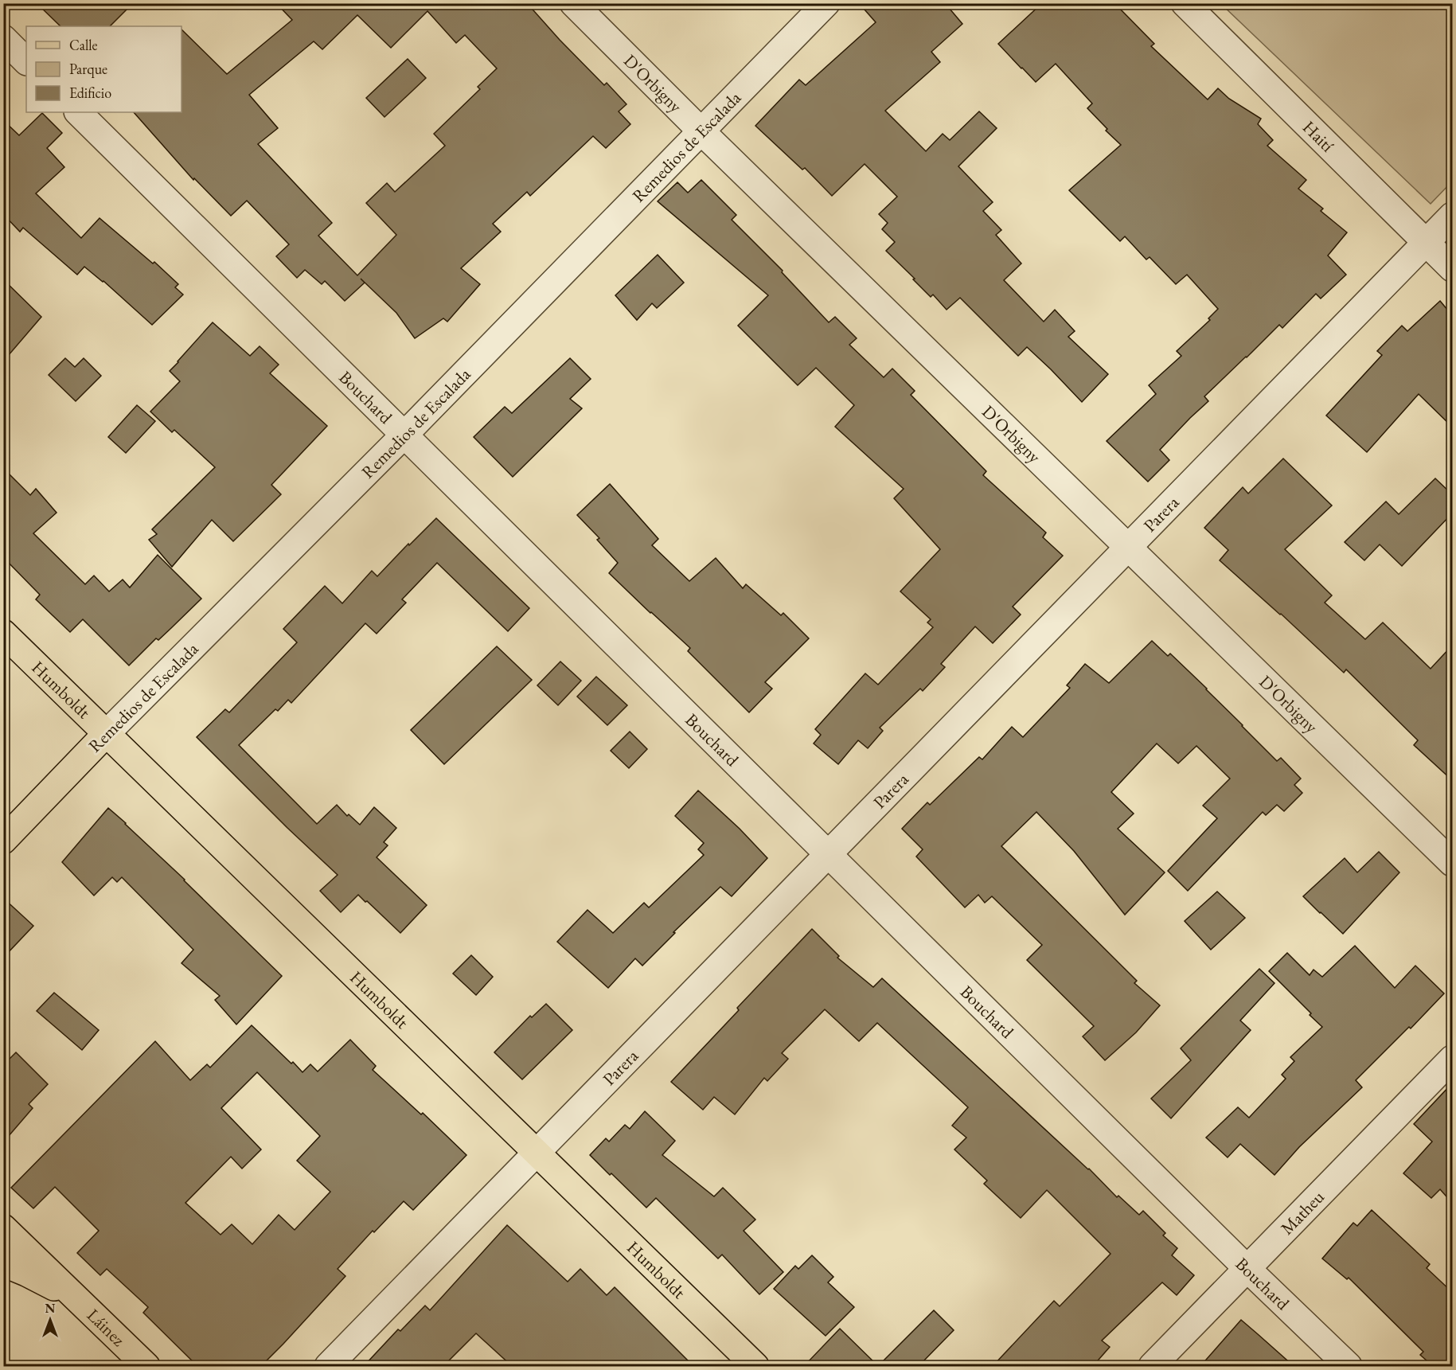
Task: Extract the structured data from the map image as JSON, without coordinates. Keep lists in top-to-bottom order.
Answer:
{
  "streets": {
    "main road": ["Remedios de Escalada", "Humboldt", "Láinez"],
    "street": [
      "D'Orbigny",
      "Haití",
      "Bouchard",
      "Parera",
      "Matheu"
    ]
  },
  "crossings": [
    ["D'Orbigny", "Remedios de Escalada"],
    ["D'Orbigny", "Parera"],
    ["Haití", "Parera"],
    ["Remedios de Escalada", "Bouchard"],
    ["Remedios de Escalada", "Humboldt"],
    ["Bouchard", "Parera"],
    ["Bouchard", "Matheu"],
    ["Parera", "Humboldt"]
  ],
  "legend": ["Calle", "Parque", "Edificio"],
  "north": "top"
}
